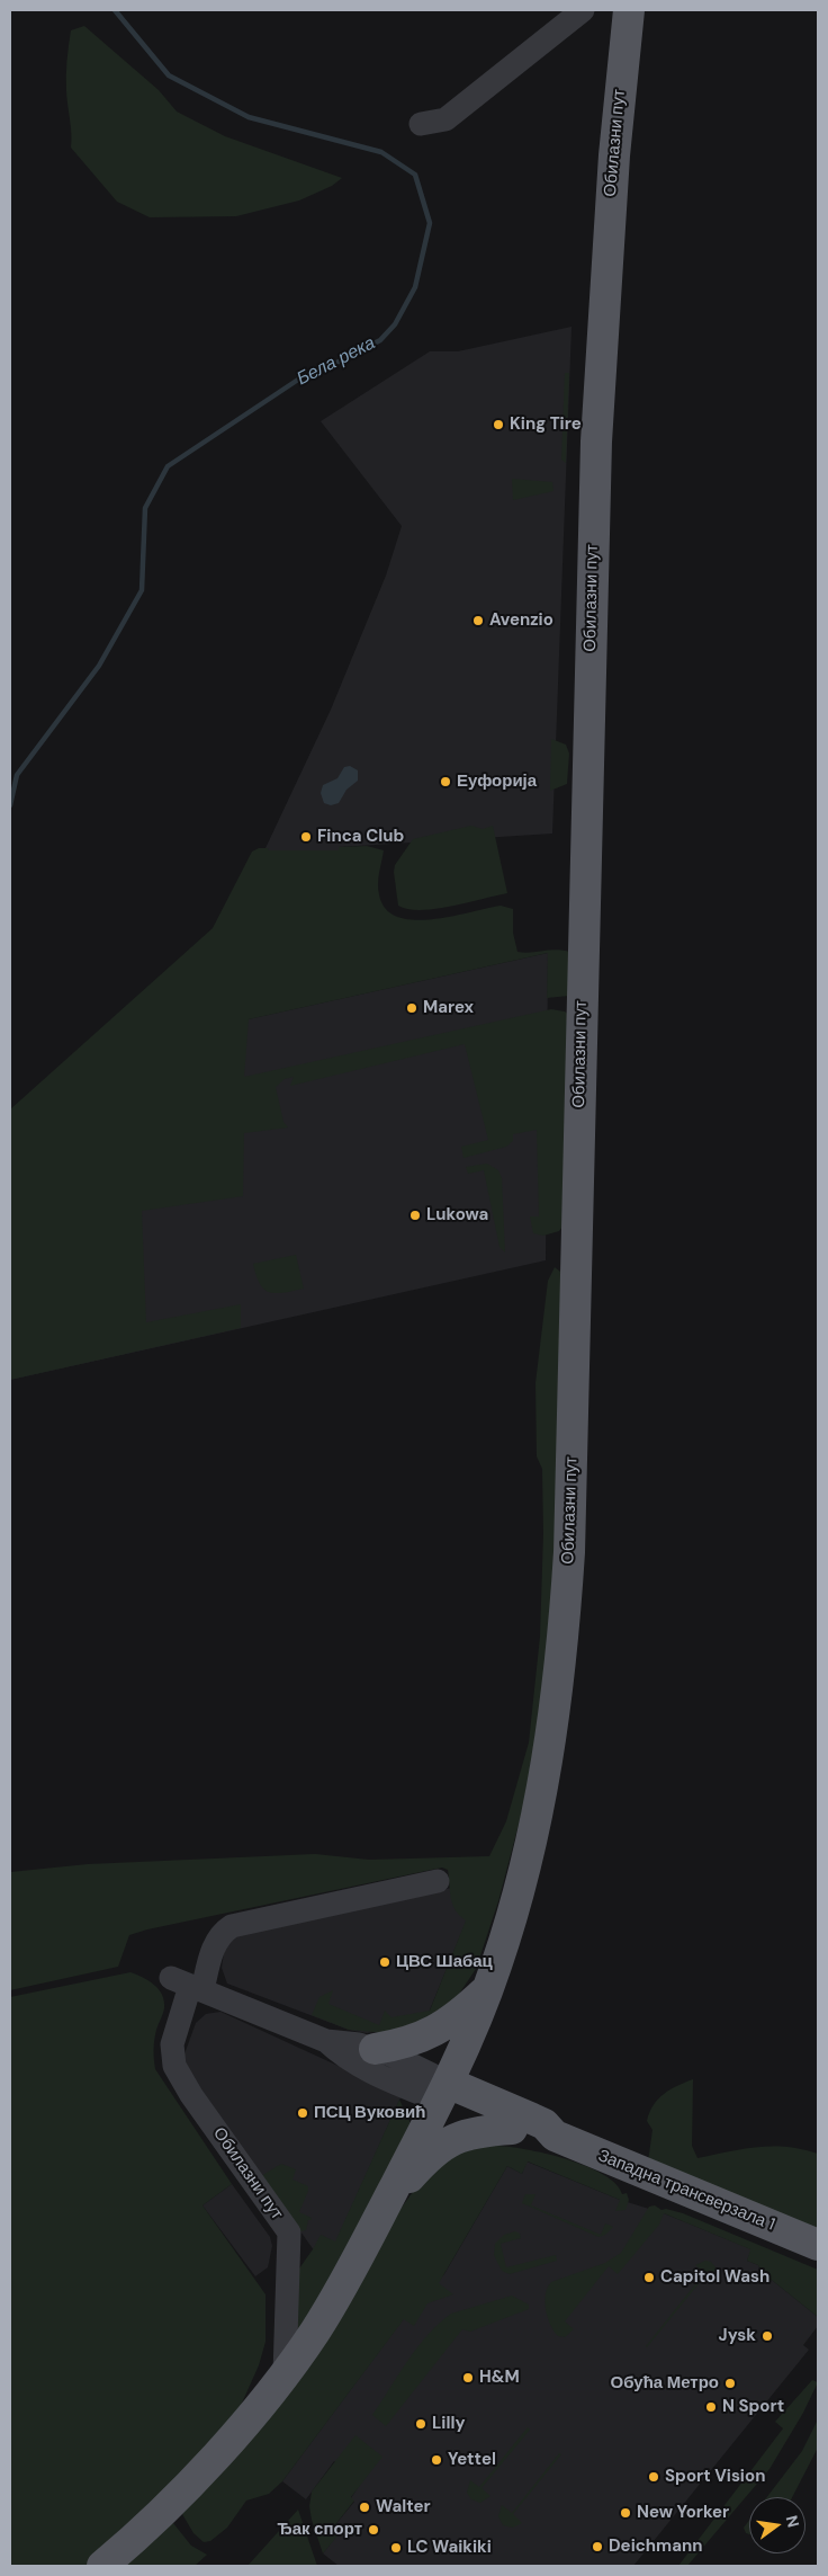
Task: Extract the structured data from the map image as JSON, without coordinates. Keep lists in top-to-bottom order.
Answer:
{
  "streets": {
    "main road": ["Обилазни пут", "Западна трансверзала 1"]
  },
  "crossings": [
    ["Обилазни пут", "Западна трансверзала 1"]
  ],
  "water": ["Бела река"],
  "places": [
    "King Tire",
    "Avenzio",
    "Еуфорија",
    "Finca Club",
    "Marex",
    "Lukowa",
    "ЦВС Шабац",
    "ПСЦ Вуковић",
    "Capitol Wash",
    "Jysk",
    "H&M",
    "Обућа Метро",
    "N Sport",
    "Lilly",
    "Yettel",
    "Sport Vision",
    "Walter",
    "New Yorker",
    "Ђак спорт",
    "Deichmann",
    "LC Waikiki"
  ],
  "north": "right"
}
